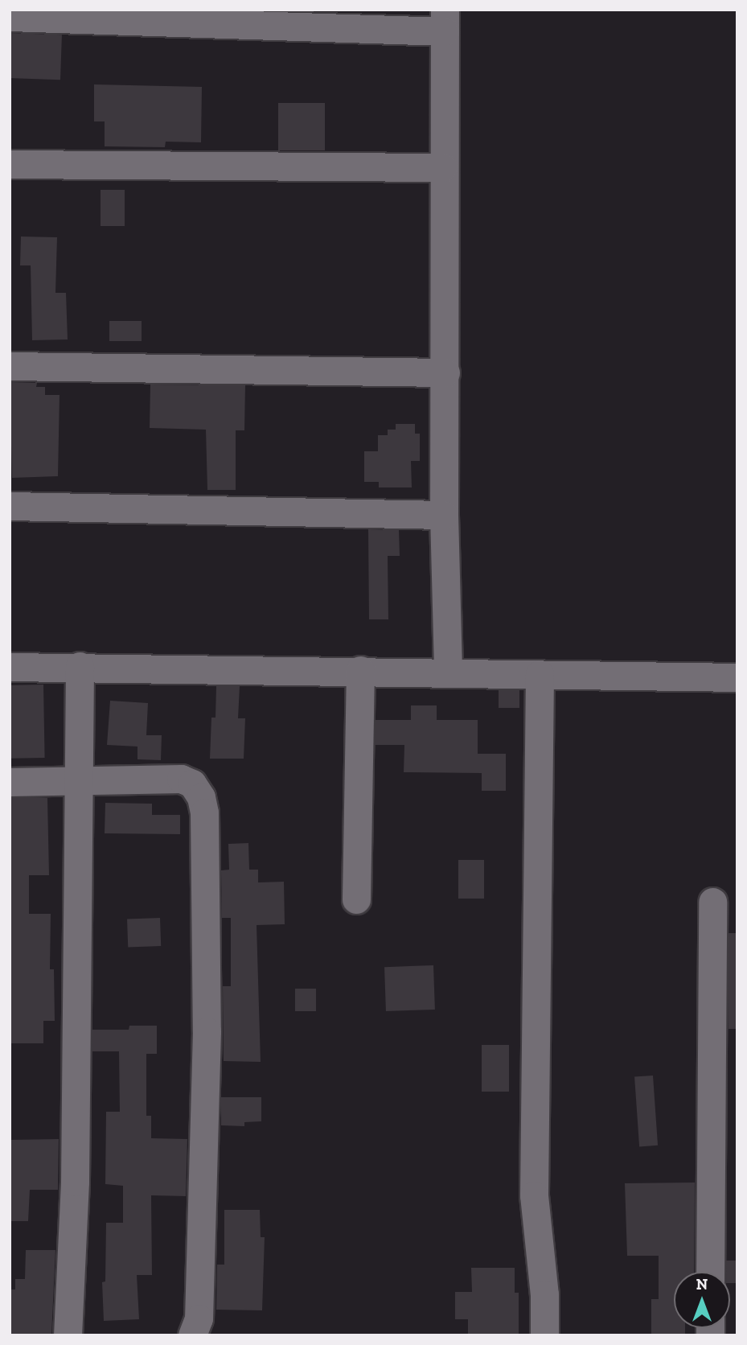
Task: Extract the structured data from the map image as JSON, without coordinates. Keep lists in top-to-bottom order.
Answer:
{
  "north": "top"
}
